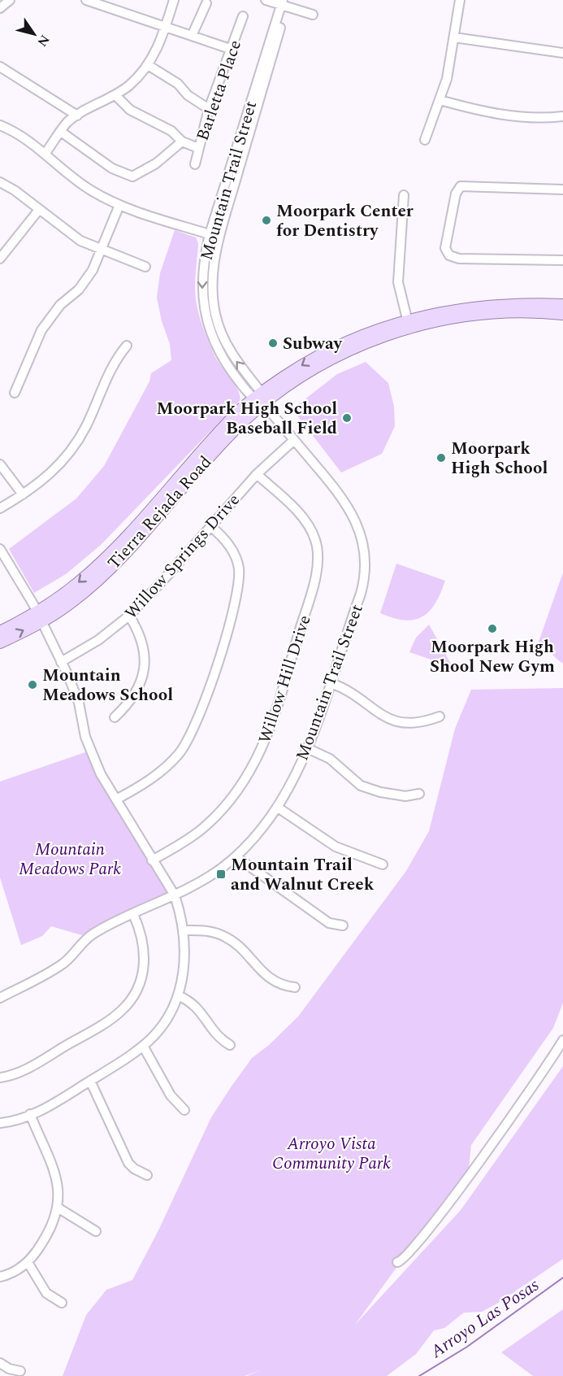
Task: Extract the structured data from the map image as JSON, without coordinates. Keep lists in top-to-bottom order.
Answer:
{
  "streets": {
    "main road": ["Tierra Rejada Road"],
    "street": [
      "Barletta Place",
      "Mountain Trail Street",
      "Willow Springs Drive",
      "Willow Hill Drive"
    ]
  },
  "crossings": [
    ["Mountain Trail Street", "Tierra Rejada Road"],
    ["Mountain Trail Street", "Willow Springs Drive"],
    ["Willow Springs Drive", "Willow Hill Drive"]
  ],
  "water": ["Arroyo Las Posas"],
  "parks": ["Mountain Meadows Park", "Arroyo Vista Community Park"],
  "places": {
    "other": [
      "Moorpark Center for Dentistry",
      "Subway",
      "Moorpark High School Baseball Field",
      "Moorpark High School",
      "Moorpark High Shool New Gym",
      "Mountain Meadows School"
    ],
    "transit": ["Mountain Trail and Walnut Creek"]
  },
  "north": "bottom right"
}
